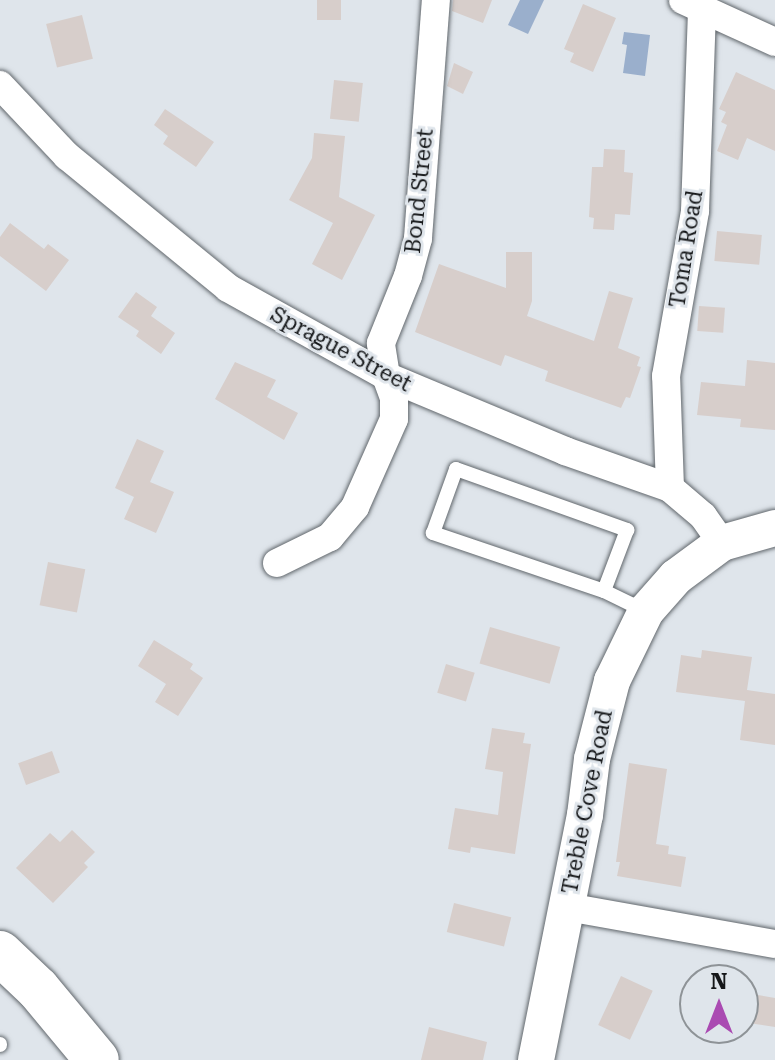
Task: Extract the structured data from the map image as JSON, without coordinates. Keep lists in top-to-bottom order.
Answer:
{
  "streets": {
    "street": [
      "Bond Street",
      "Toma Road",
      "Sprague Street",
      "Treble Cove Road"
    ]
  },
  "crossings": [
    ["Bond Street", "Sprague Street"],
    ["Toma Road", "Sprague Street"],
    ["Sprague Street", "Treble Cove Road"]
  ],
  "north": "top"
}
